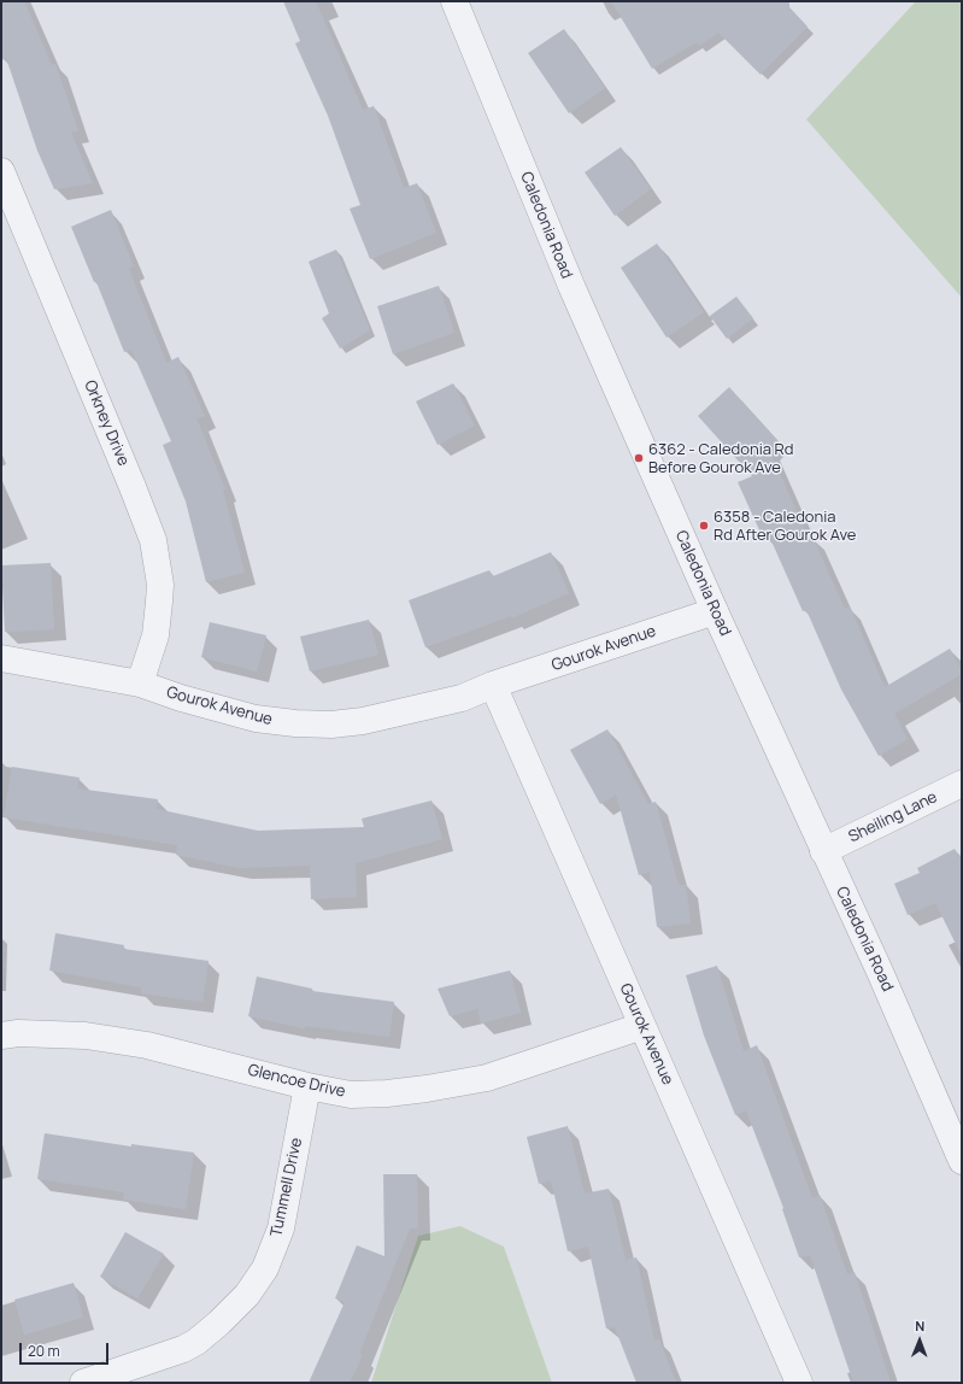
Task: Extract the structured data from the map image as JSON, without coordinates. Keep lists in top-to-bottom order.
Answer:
{
  "streets": {
    "street": [
      "Caledonia Road",
      "Orkney Drive",
      "Gourok Avenue",
      "Sheiling Lane",
      "Glencoe Drive",
      "Tummell Drive"
    ]
  },
  "crossings": [
    ["Caledonia Road", "Gourok Avenue"],
    ["Caledonia Road", "Sheiling Lane"],
    ["Orkney Drive", "Gourok Avenue"],
    ["Gourok Avenue", "Glencoe Drive"],
    ["Glencoe Drive", "Tummell Drive"]
  ],
  "places": ["6362 - Caledonia Rd Before Gourok Ave", "6358 - Caledonia Rd After Gourok Ave"],
  "scale_bar": "20 m",
  "north": "top"
}
